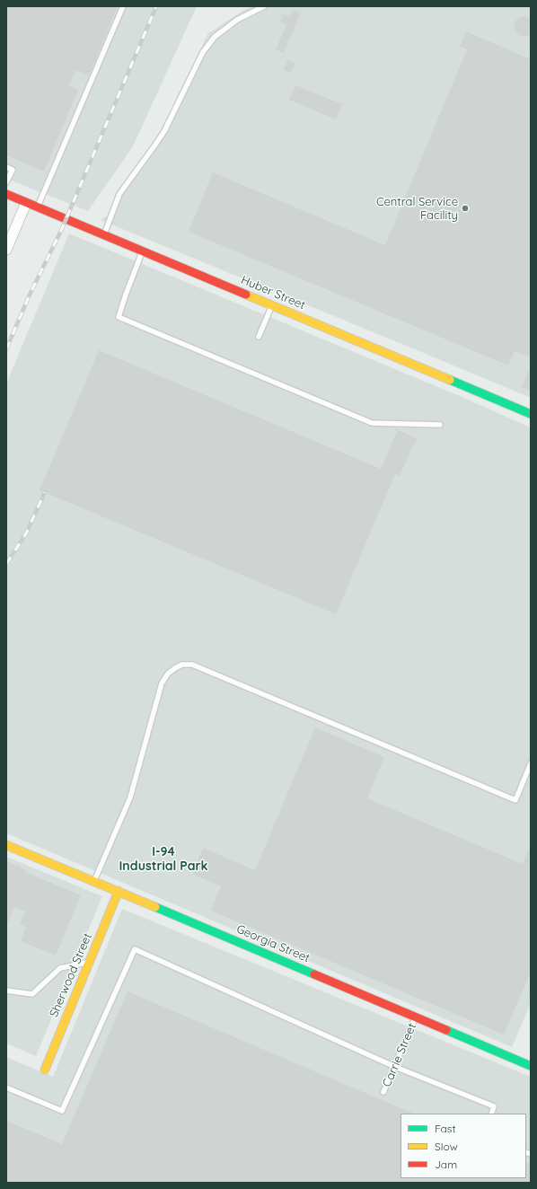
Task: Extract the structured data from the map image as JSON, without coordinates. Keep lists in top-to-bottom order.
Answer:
{
  "streets": {
    "street": ["Huber Street", "Georgia Street", "Sherwood Street"],
    "lane": ["Carrie Street"]
  },
  "crossings": [
    ["Georgia Street", "Sherwood Street"],
    ["Georgia Street", "Carrie Street"]
  ],
  "districts": ["I-94 Industrial Park"],
  "places": ["Central Service Facility"],
  "legend": ["Fast", "Slow", "Jam"]
}
